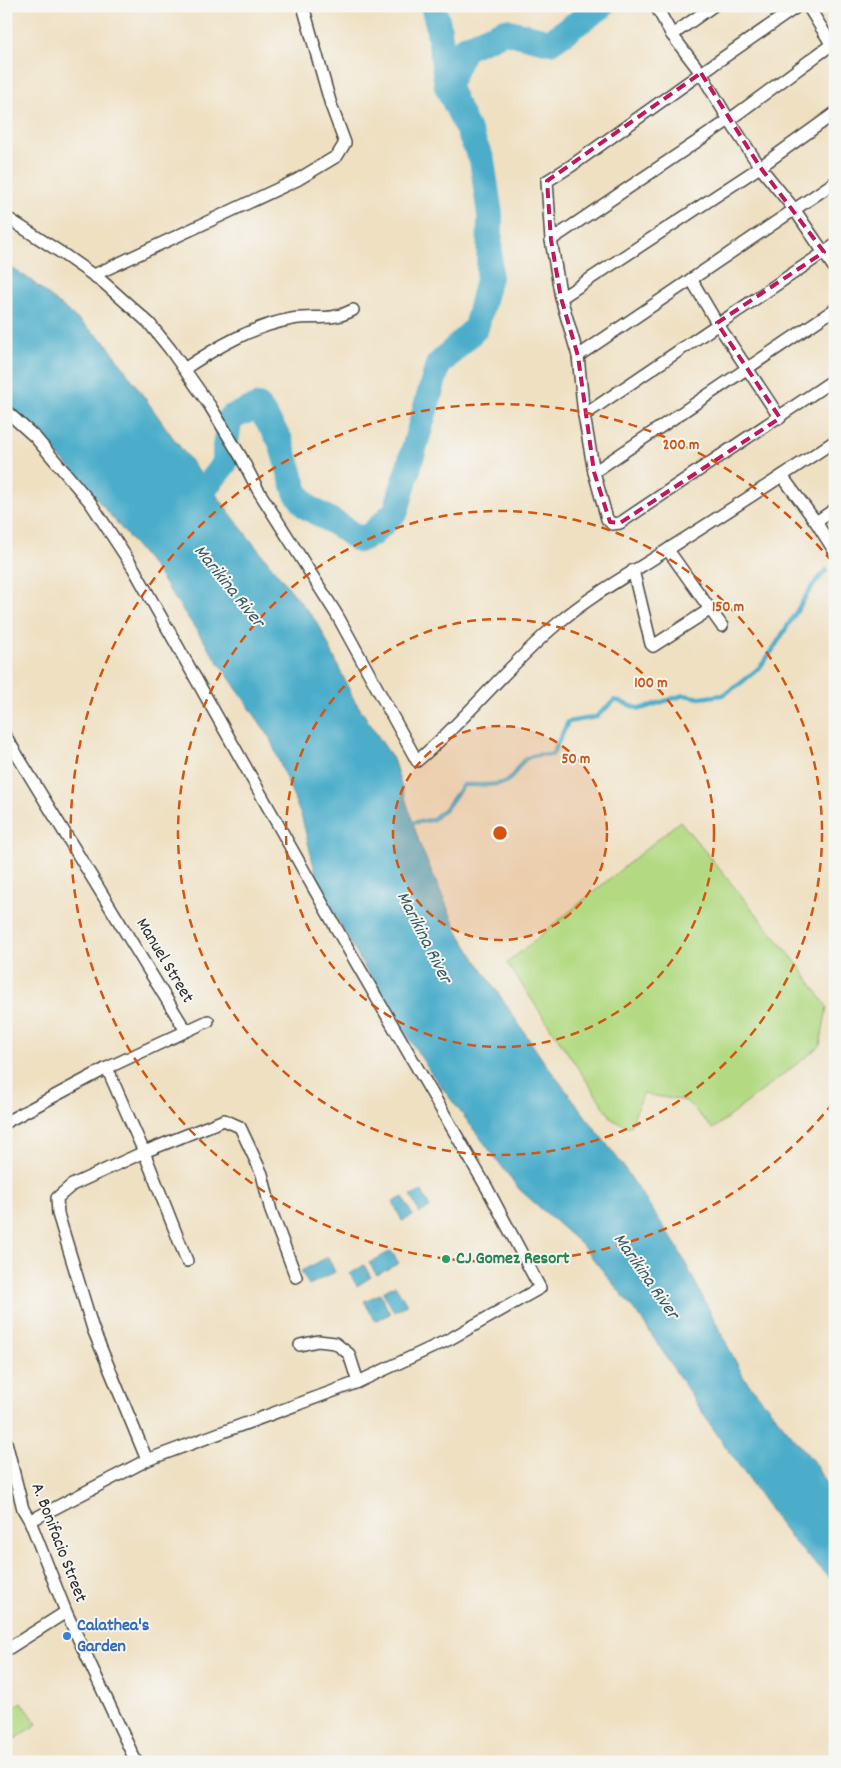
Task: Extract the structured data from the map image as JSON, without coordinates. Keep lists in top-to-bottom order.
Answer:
{
  "streets": {
    "street": ["Manuel Street", "A. Bonifacio Street"]
  },
  "water": ["Marikina River"],
  "places": ["CJ Gomez Resort", "Calathea's Garden"],
  "rings": [
    "200 m",
    "150 m",
    "100 m",
    "50 m"
  ]
}
